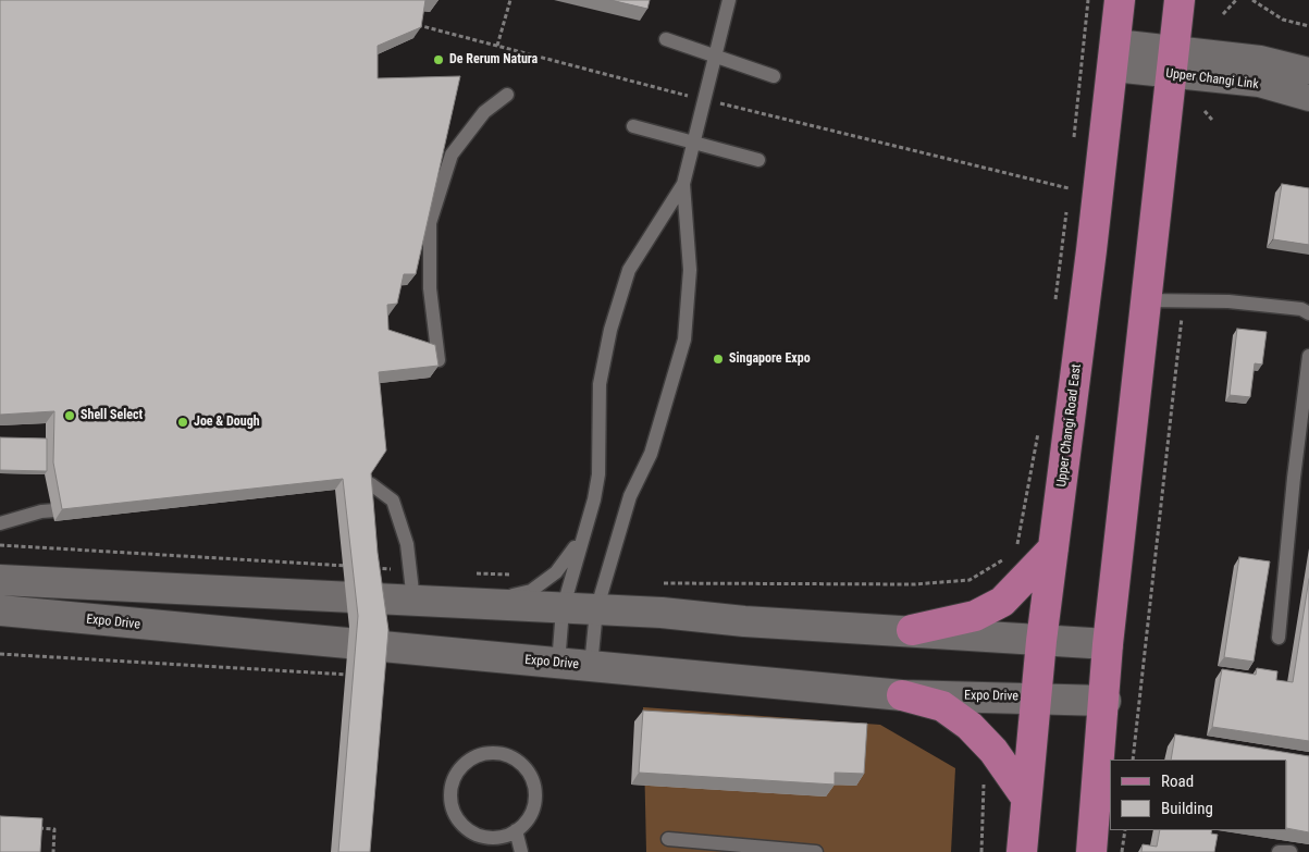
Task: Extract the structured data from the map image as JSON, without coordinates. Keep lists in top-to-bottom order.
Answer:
{
  "streets": {
    "main road": ["Upper Changi Road East"],
    "street": ["Upper Changi Link", "Expo Drive"]
  },
  "crossings": [
    ["Upper Changi Link", "Upper Changi Road East"],
    ["Upper Changi Road East", "Expo Drive"]
  ],
  "places": [
    "De Rerum Natura",
    "Singapore Expo",
    "Shell Select",
    "Joe & Dough"
  ],
  "legend": ["Road", "Building"]
}
